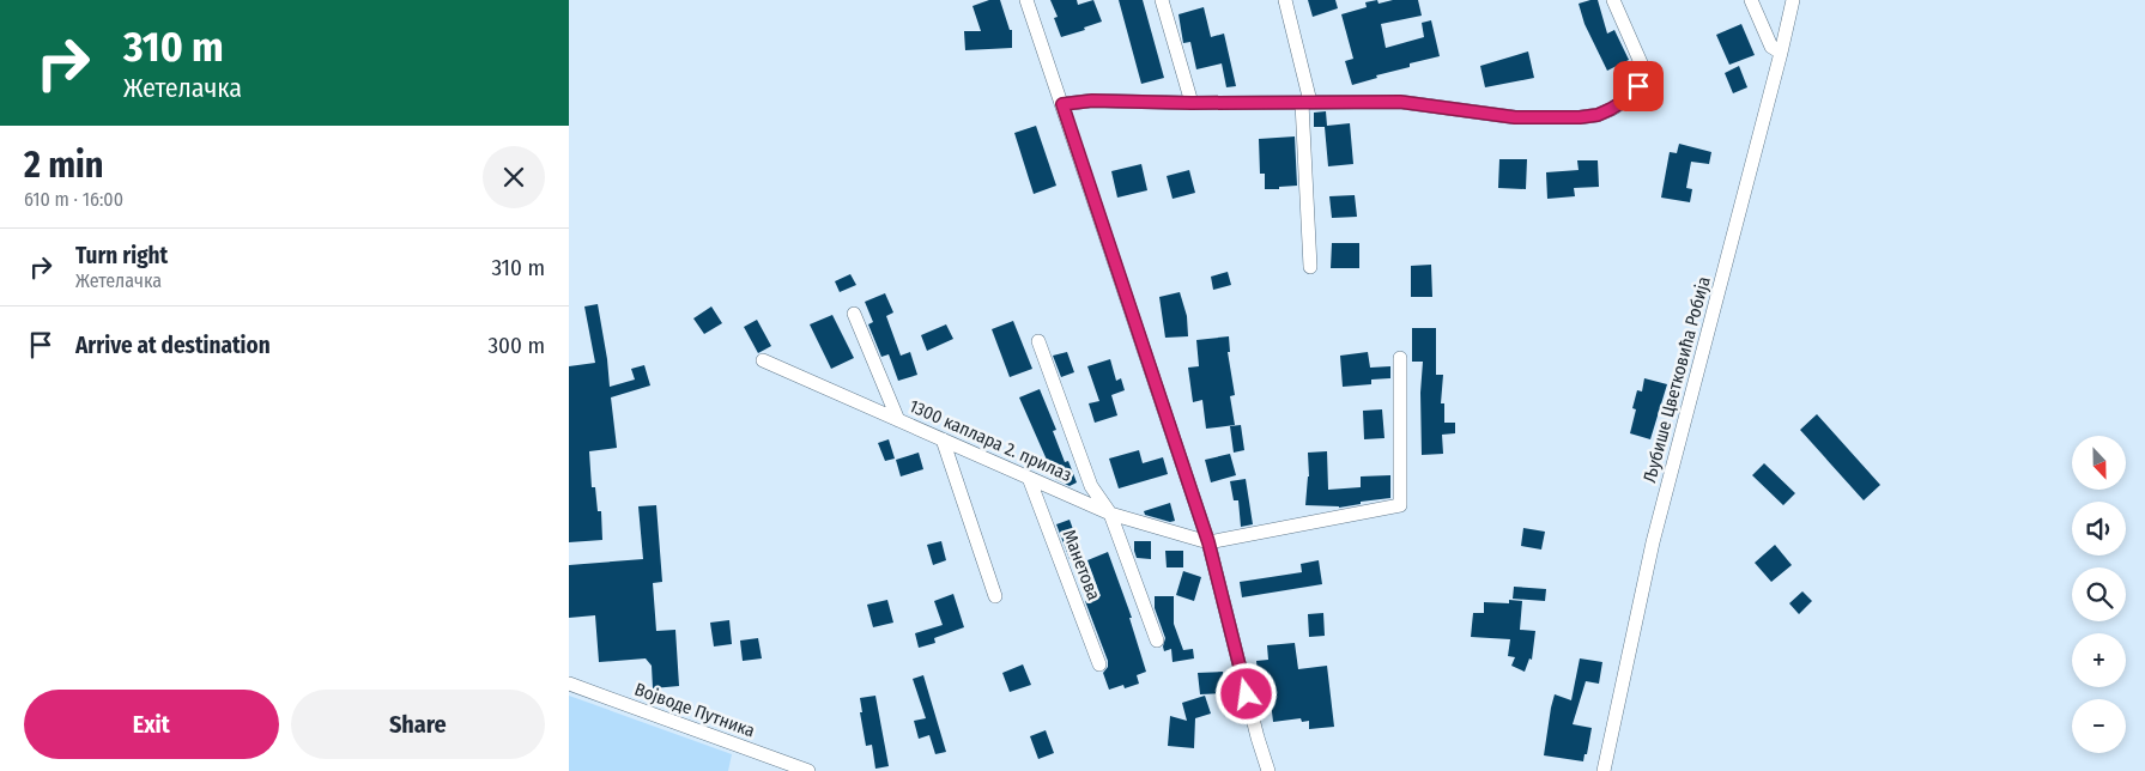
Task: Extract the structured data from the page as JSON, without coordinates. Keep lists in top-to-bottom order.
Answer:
{
  "streets": {
    "street": [
      "Љубише Цветковића Робија",
      "1300 каплара 2. прилаз",
      "Манетова",
      "Војводе Путника"
    ]
  },
  "crossings": [
    ["1300 каплара 2. прилаз", "Манетова"]
  ],
  "north": "bottom",
  "page": {
    "turn": ["310 m", "Жетелачка"],
    "heading": ["2 min", "610 m · 16:00"],
    "list": [
      {
        "name": "Turn right",
        "note": "Жетелачка",
        "value": "310 m"
      },
      {
        "name": "Arrive at destination",
        "value": "300 m"
      }
    ],
    "map_buttons": ["+", "−"],
    "buttons": ["Exit", "Share"]
  }
}
